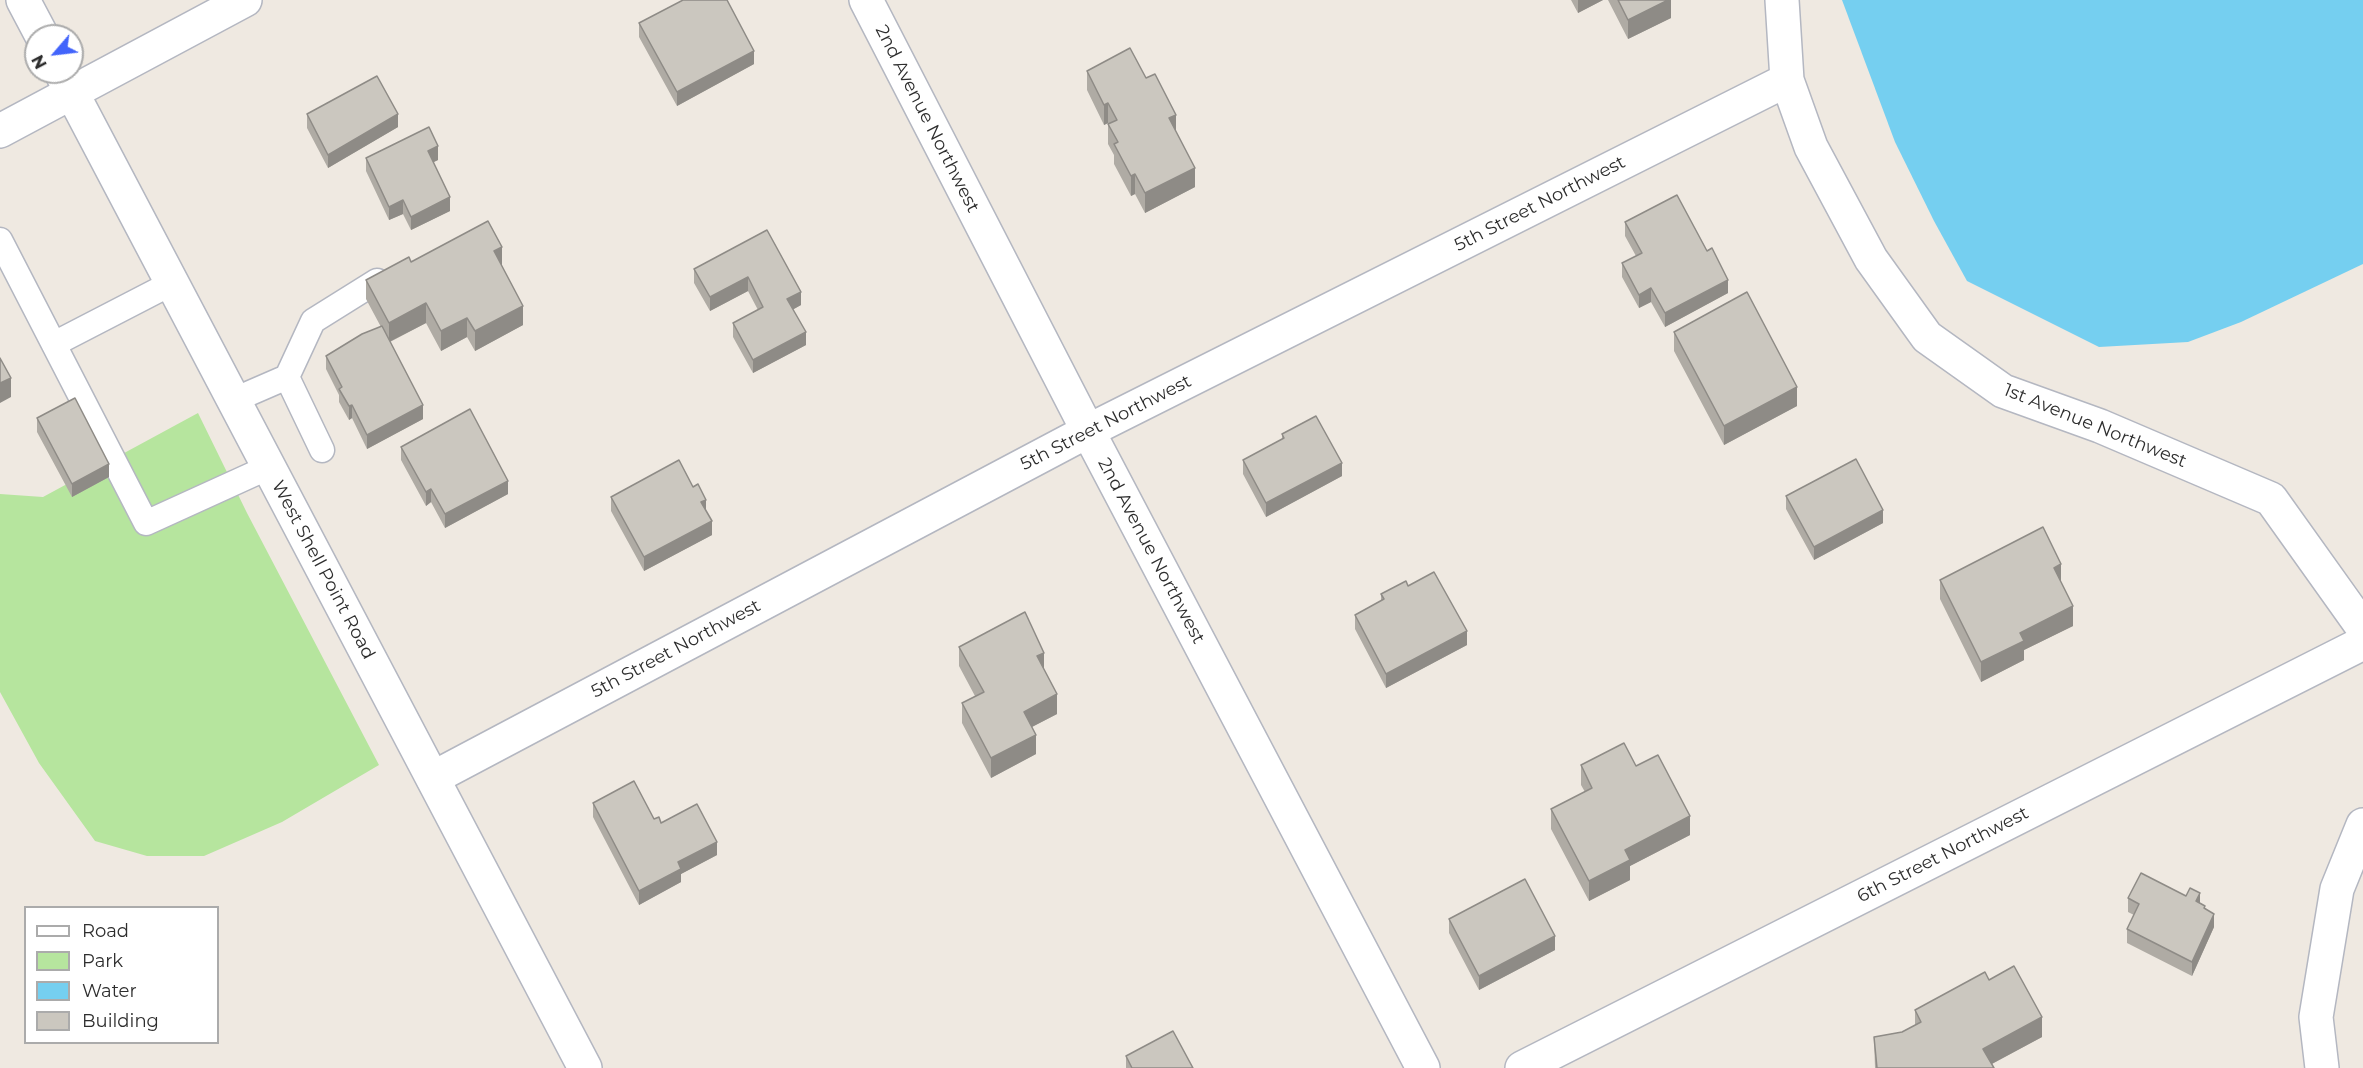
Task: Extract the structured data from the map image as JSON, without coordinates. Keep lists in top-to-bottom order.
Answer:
{
  "streets": {
    "street": [
      "2nd Avenue Northwest",
      "5th Street Northwest",
      "1st Avenue Northwest",
      "West Shell Point Road",
      "6th Street Northwest"
    ]
  },
  "crossings": [
    ["2nd Avenue Northwest", "5th Street Northwest"],
    ["5th Street Northwest", "1st Avenue Northwest"],
    ["5th Street Northwest", "West Shell Point Road"]
  ],
  "legend": [
    "Road",
    "Park",
    "Water",
    "Building"
  ],
  "north": "bottom left"
}
